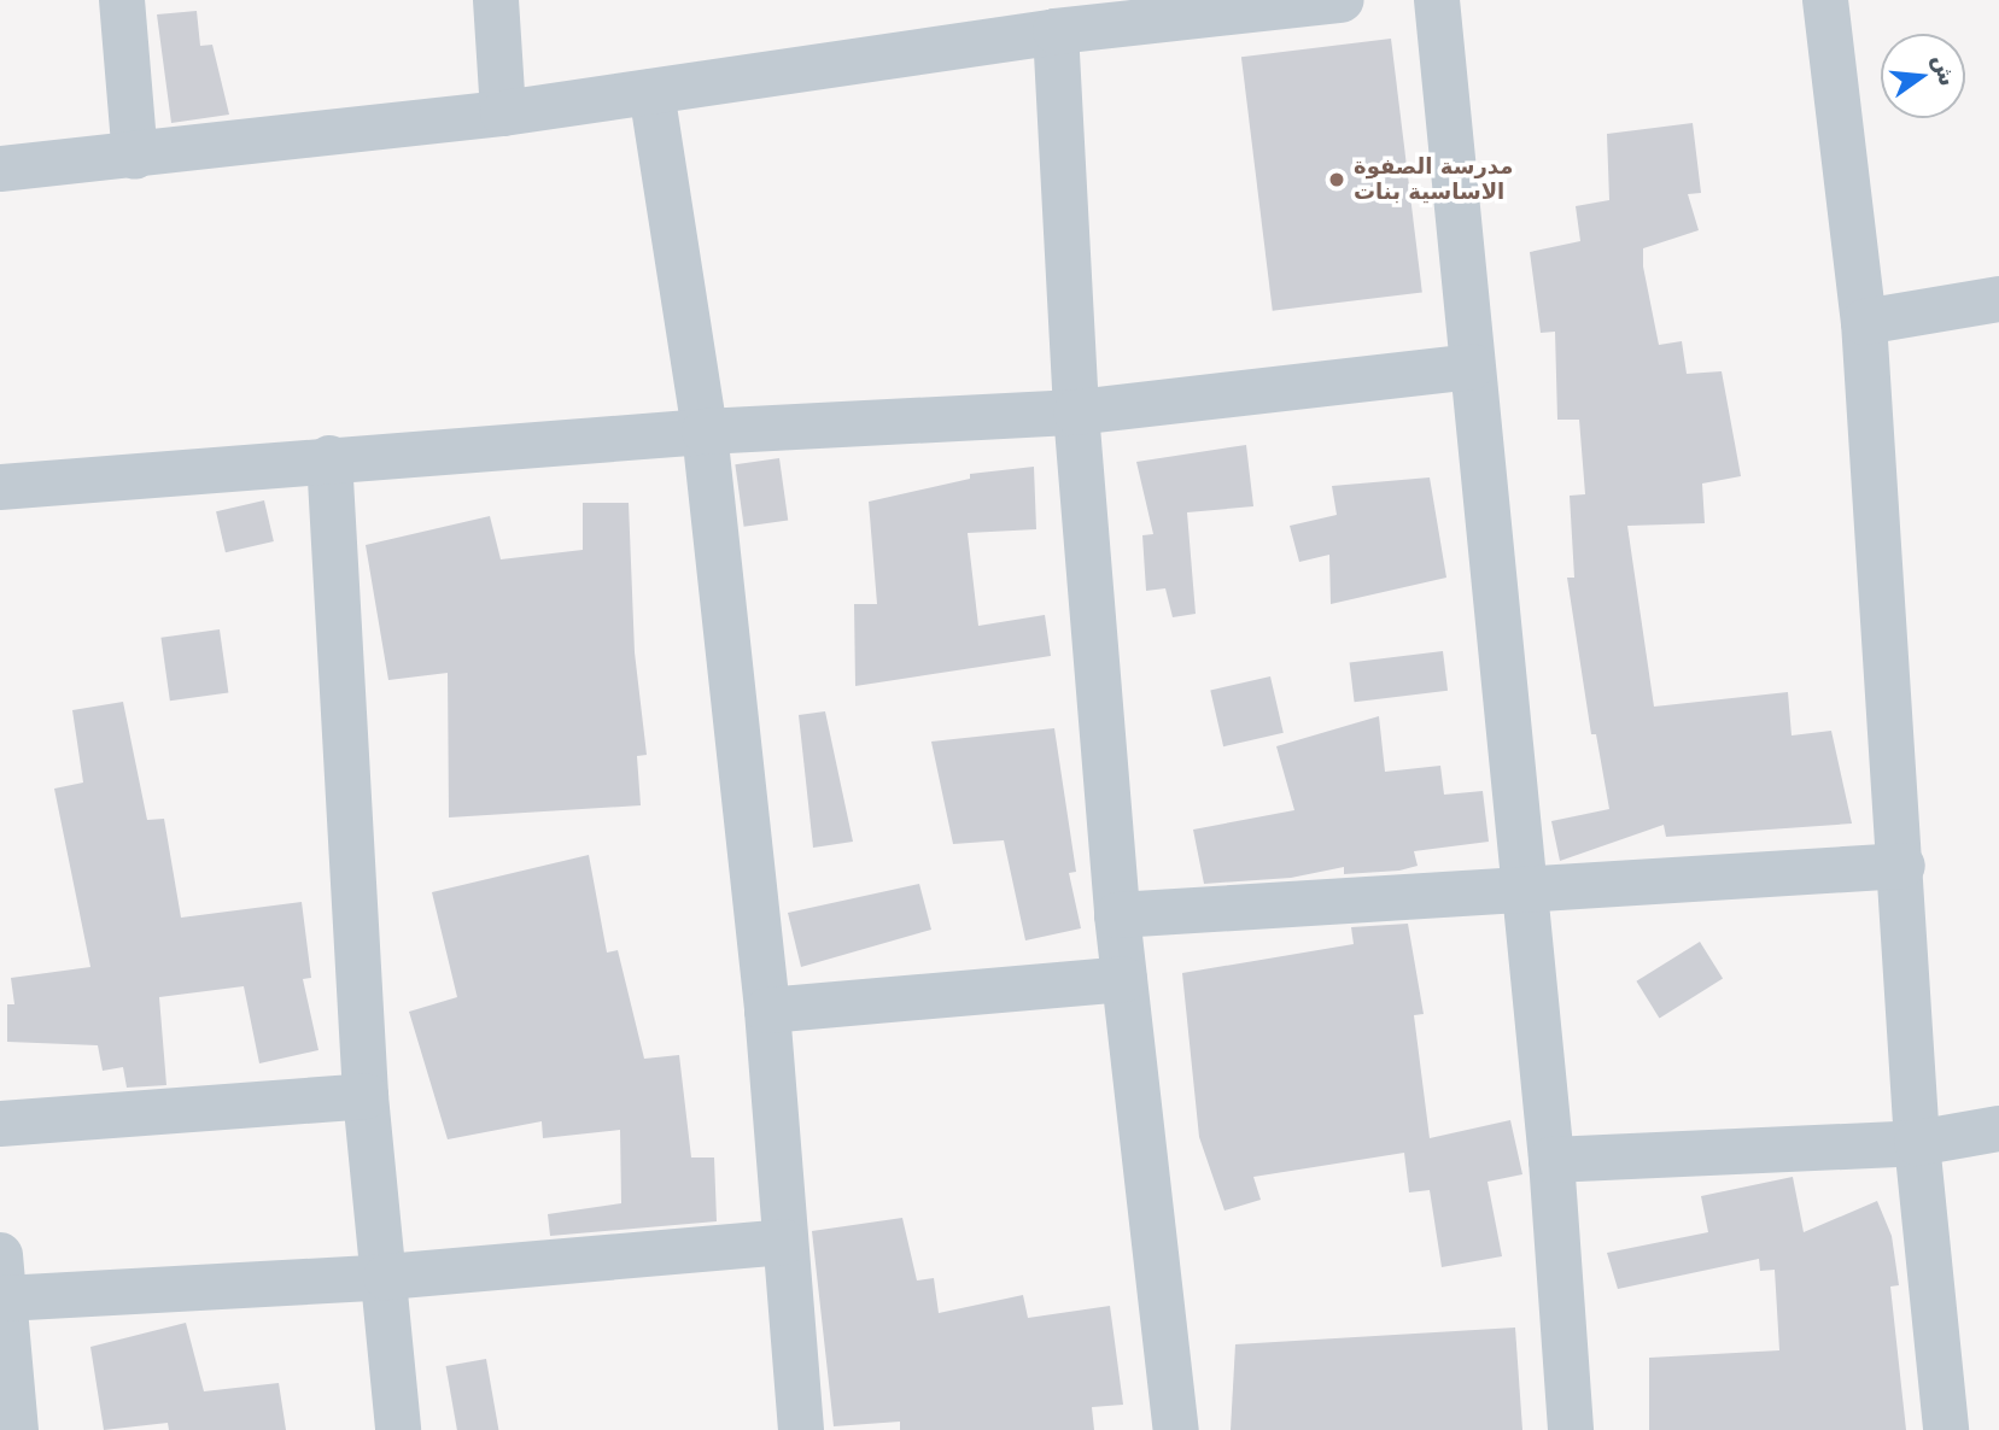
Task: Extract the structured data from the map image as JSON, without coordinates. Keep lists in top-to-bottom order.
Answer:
{
  "places": ["مدرسة الصفوة الاساسية بنات"],
  "north": "right"
}
